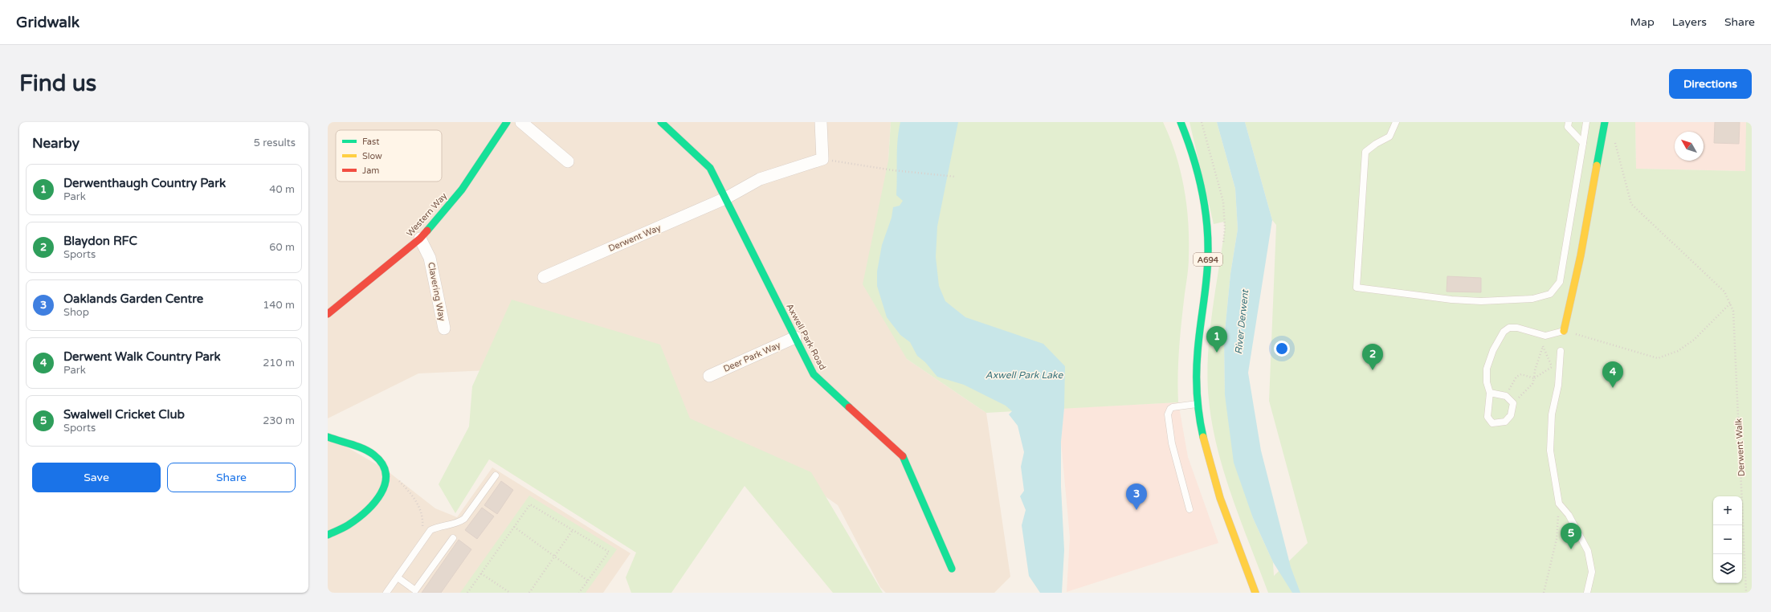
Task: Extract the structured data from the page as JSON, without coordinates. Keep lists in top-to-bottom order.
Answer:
{
  "streets": {
    "street": [
      "Western Way",
      "Derwent Way",
      "A694",
      "Clavering Way",
      "Axwell Park Road",
      "Deer Park Way"
    ],
    "path": ["Derwent Walk"]
  },
  "crossings": [
    ["Western Way", "Clavering Way"],
    ["Derwent Way", "Axwell Park Road"],
    ["Axwell Park Road", "Deer Park Way"]
  ],
  "water": ["River Derwent", "Axwell Park Lake"],
  "legend": ["Fast", "Slow", "Jam"],
  "north": "top left",
  "page": {
    "header": "Gridwalk",
    "nav": ["Map", "Layers", "Share"],
    "buttons": [
      "Directions",
      ["Save", "Share"]
    ],
    "title": "Find us",
    "heading": ["Nearby", "5 results"],
    "list": [
      {
        "mark": "1",
        "name": "Derwenthaugh Country Park",
        "note": "Park",
        "value": "40 m"
      },
      {
        "mark": "2",
        "name": "Blaydon RFC",
        "note": "Sports",
        "value": "60 m"
      },
      {
        "mark": "3",
        "name": "Oaklands Garden Centre",
        "note": "Shop",
        "value": "140 m"
      },
      {
        "mark": "4",
        "name": "Derwent Walk Country Park",
        "note": "Park",
        "value": "210 m"
      },
      {
        "mark": "5",
        "name": "Swalwell Cricket Club",
        "note": "Sports",
        "value": "230 m"
      }
    ],
    "pins": [
      "1",
      "2",
      "4",
      "3",
      "5"
    ],
    "map_buttons": ["+", "−"]
  }
}
